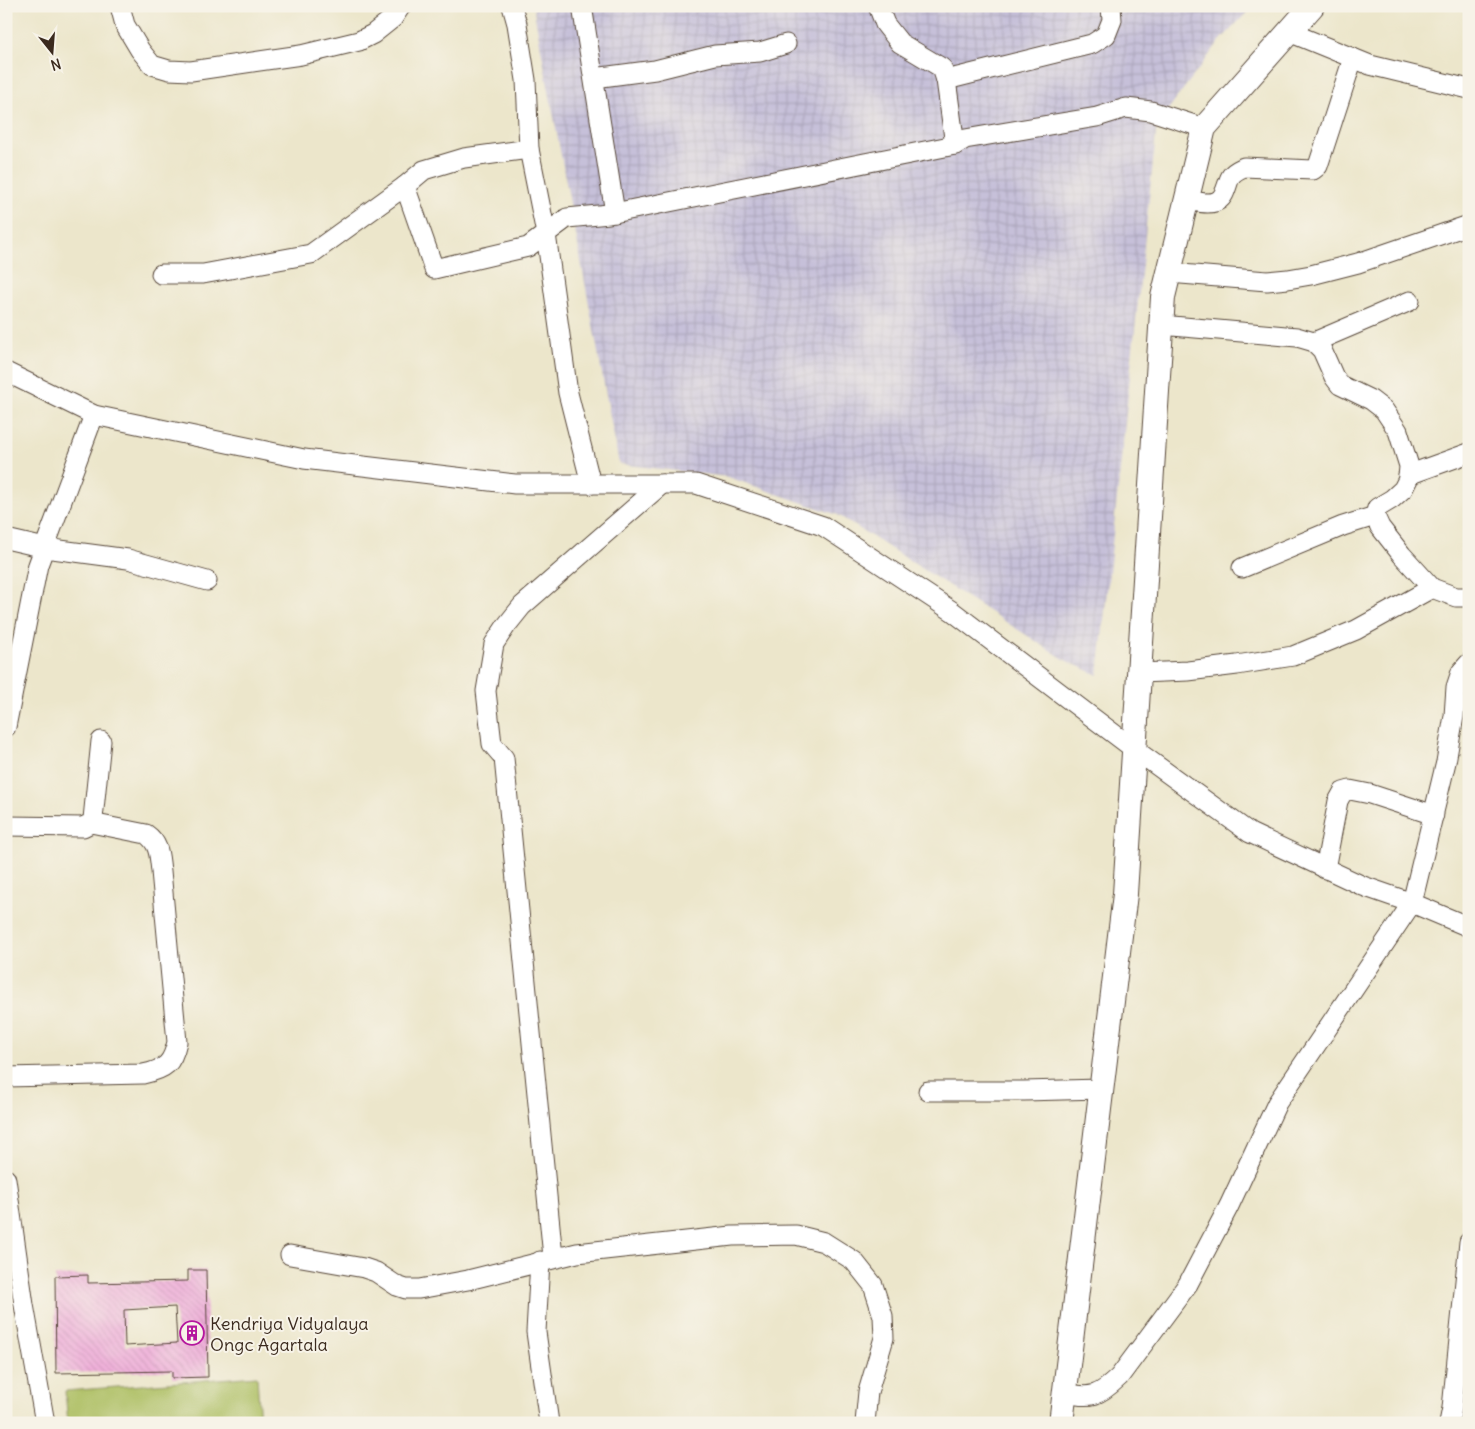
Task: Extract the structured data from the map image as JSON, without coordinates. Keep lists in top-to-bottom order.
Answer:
{
  "places": {
    "building": ["Kendriya Vidyalaya Ongc Agartala"]
  },
  "north": "bottom"
}
